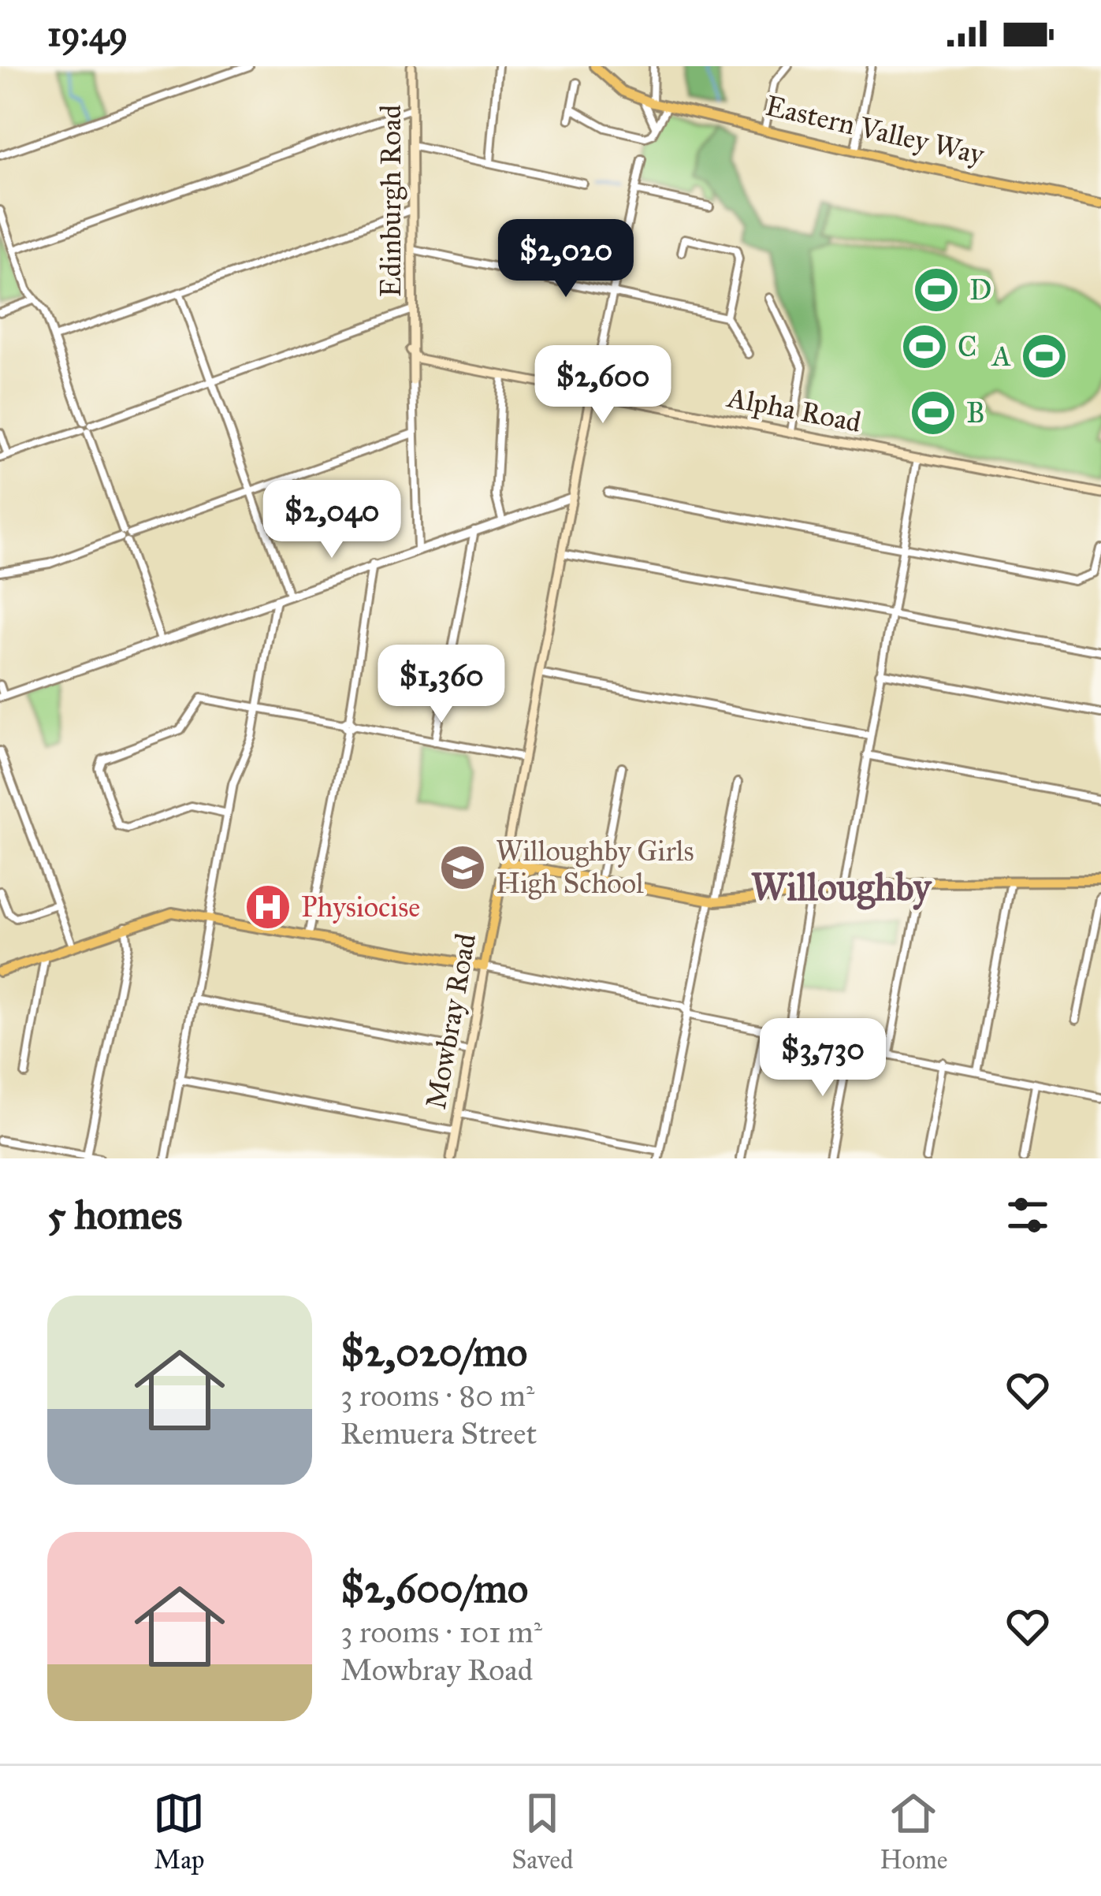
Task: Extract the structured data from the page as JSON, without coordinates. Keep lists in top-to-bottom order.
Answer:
{
  "streets": {
    "main road": [
      "Eastern Valley Way",
      "Edinburgh Road",
      "Alpha Road",
      "Mowbray Road"
    ]
  },
  "crossings": [
    ["Edinburgh Road", "Alpha Road"],
    ["Alpha Road", "Mowbray Road"]
  ],
  "districts": ["Willoughby"],
  "places": {
    "sports": [
      "D",
      "C",
      "A",
      "B"
    ],
    "school or university": ["Willoughby Girls High School"],
    "hospital": ["Physiocise"]
  },
  "page": {
    "status": "19:49",
    "price": [
      "$2,020",
      "$2,600",
      "$2,040",
      "$1,360",
      "$3,730"
    ],
    "heading": "5 homes",
    "list": [
      {
        "name": "$2,020/mo",
        "note": "3 rooms · 80 m² · Remuera Street"
      },
      {
        "name": "$2,600/mo",
        "note": "3 rooms · 101 m² · Mowbray Road"
      }
    ],
    "tabs": ["Map", "Saved", "Home"]
  }
}
